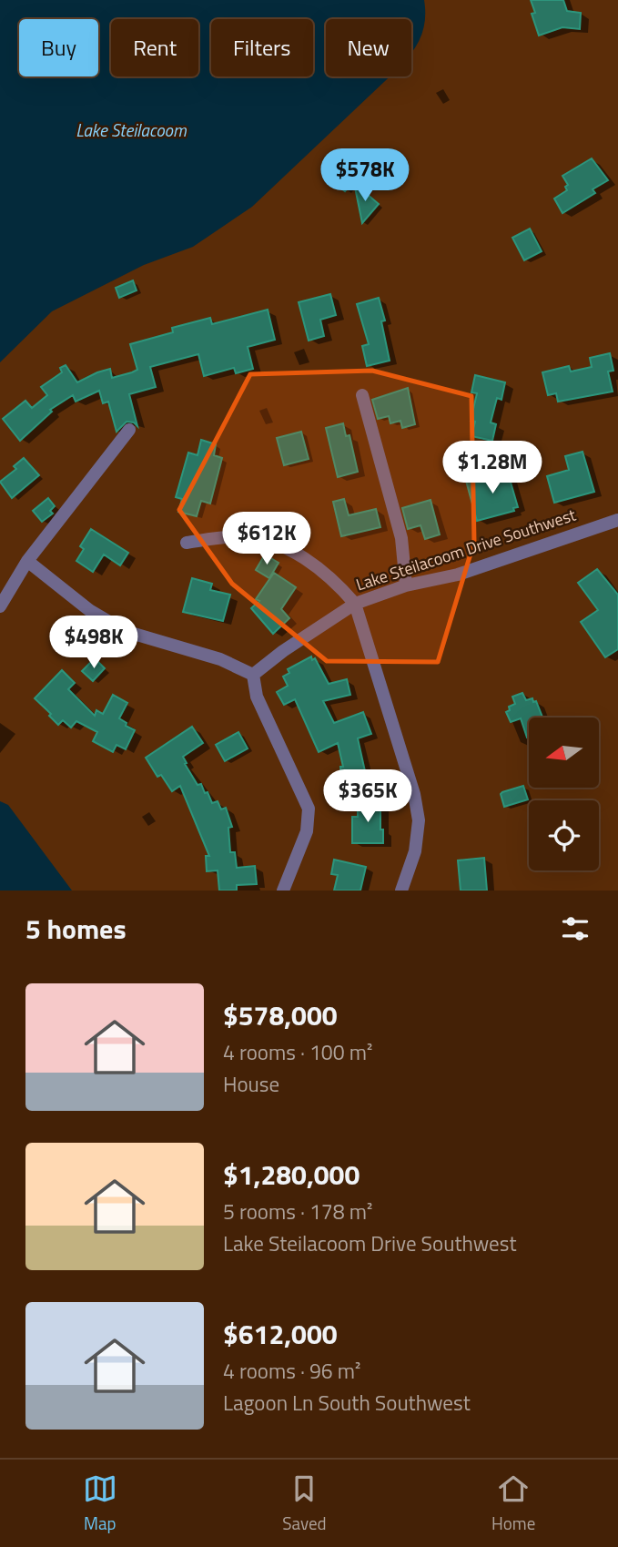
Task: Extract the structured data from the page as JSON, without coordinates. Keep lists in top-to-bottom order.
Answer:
{
  "streets": {
    "street": ["Lake Steilacoom Drive Southwest"]
  },
  "water": ["Lake Steilacoom"],
  "north": "left",
  "page": {
    "chip": [
      "Buy",
      "Rent",
      "Filters",
      "New"
    ],
    "price": [
      "$578K",
      "$1.28M",
      "$612K",
      "$498K",
      "$365K"
    ],
    "heading": "5 homes",
    "list": [
      {
        "name": "$578,000",
        "note": "4 rooms · 100 m² · House"
      },
      {
        "name": "$1,280,000",
        "note": "5 rooms · 178 m² · Lake Steilacoom Drive Southwest"
      },
      {
        "name": "$612,000",
        "note": "4 rooms · 96 m² · Lagoon Ln South Southwest"
      }
    ],
    "tabs": ["Map", "Saved", "Home"]
  }
}
